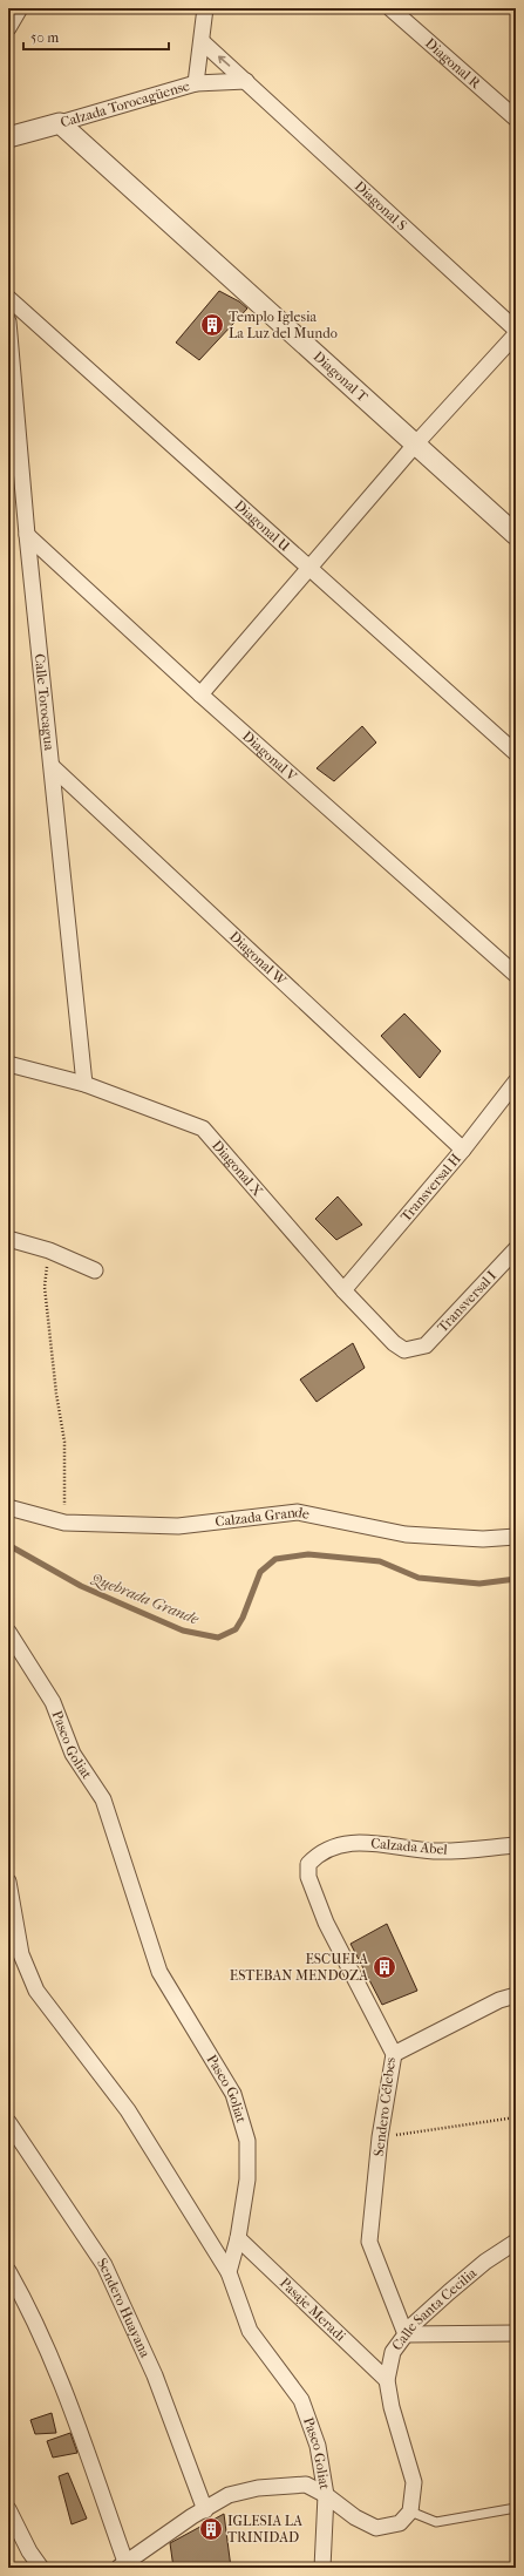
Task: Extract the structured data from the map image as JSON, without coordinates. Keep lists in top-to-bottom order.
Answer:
{
  "streets": {
    "street": [
      "Diagonal R",
      "Calzada Torocagüense",
      "Diagonal S",
      "Diagonal T",
      "Diagonal U",
      "Calle Torocagua",
      "Diagonal V",
      "Diagonal W",
      "Diagonal X",
      "Transversal H",
      "Transversal I",
      "Calzada Grande",
      "Paseo Goliat",
      "Calzada Abel",
      "Sendero Célebes",
      "Sendero Huayana",
      "Pasaje Meradi",
      "Calle Santa Cecilia"
    ]
  },
  "crossings": [
    ["Calzada Torocagüense", "Diagonal S"],
    ["Calzada Torocagüense", "Diagonal T"],
    ["Calle Torocagua", "Diagonal V"],
    ["Calle Torocagua", "Diagonal W"],
    ["Calle Torocagua", "Diagonal X"],
    ["Diagonal W", "Transversal H"],
    ["Diagonal X", "Transversal H"],
    ["Diagonal X", "Transversal I"],
    ["Paseo Goliat", "Pasaje Meradi"],
    ["Calzada Abel", "Sendero Célebes"],
    ["Sendero Célebes", "Calle Santa Cecilia"],
    ["Pasaje Meradi", "Calle Santa Cecilia"]
  ],
  "water": ["Quebrada Grande"],
  "places": {
    "building": ["Templo Iglesia La Luz del Mundo", "ESCUELA ESTEBAN MENDOZA", "IGLESIA LA TRINIDAD"]
  },
  "scale_bar": "50 m"
}
